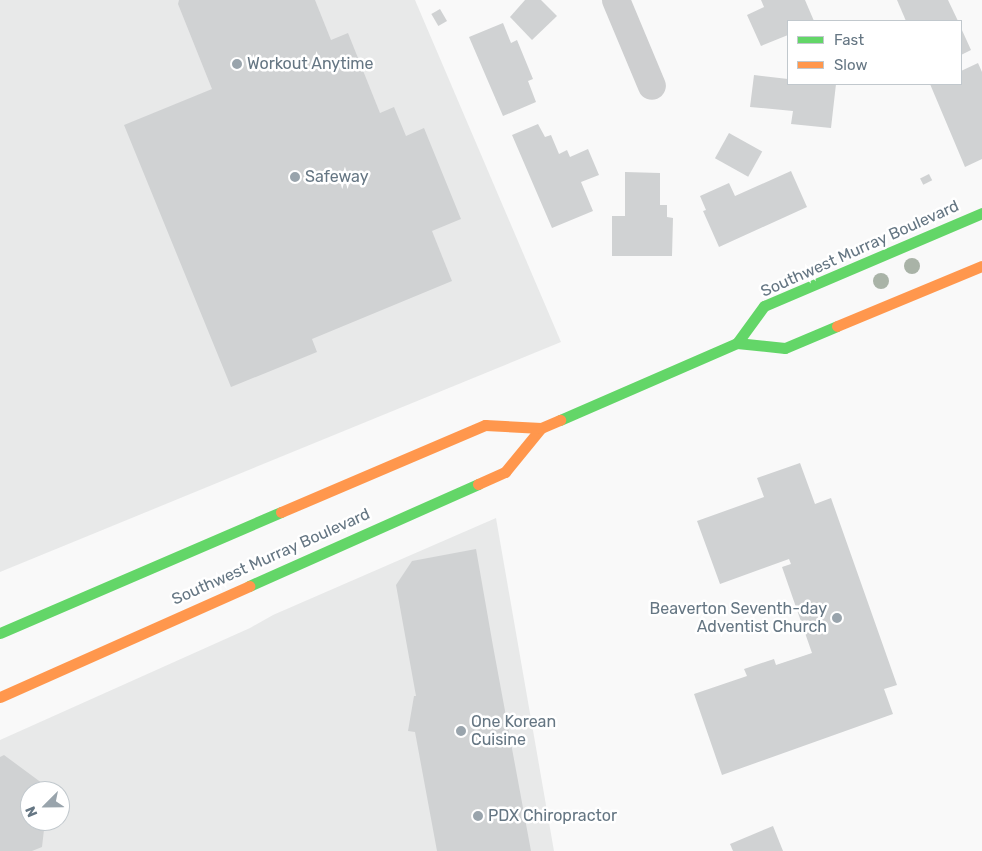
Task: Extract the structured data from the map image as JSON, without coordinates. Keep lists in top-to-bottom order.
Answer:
{
  "streets": {
    "main road": ["Southwest Murray Boulevard"]
  },
  "places": [
    "Workout Anytime",
    "Safeway",
    "Beaverton Seventh-day Adventist Church",
    "One Korean Cuisine",
    "PDX Chiropractor"
  ],
  "legend": ["Fast", "Slow"],
  "north": "bottom left"
}
